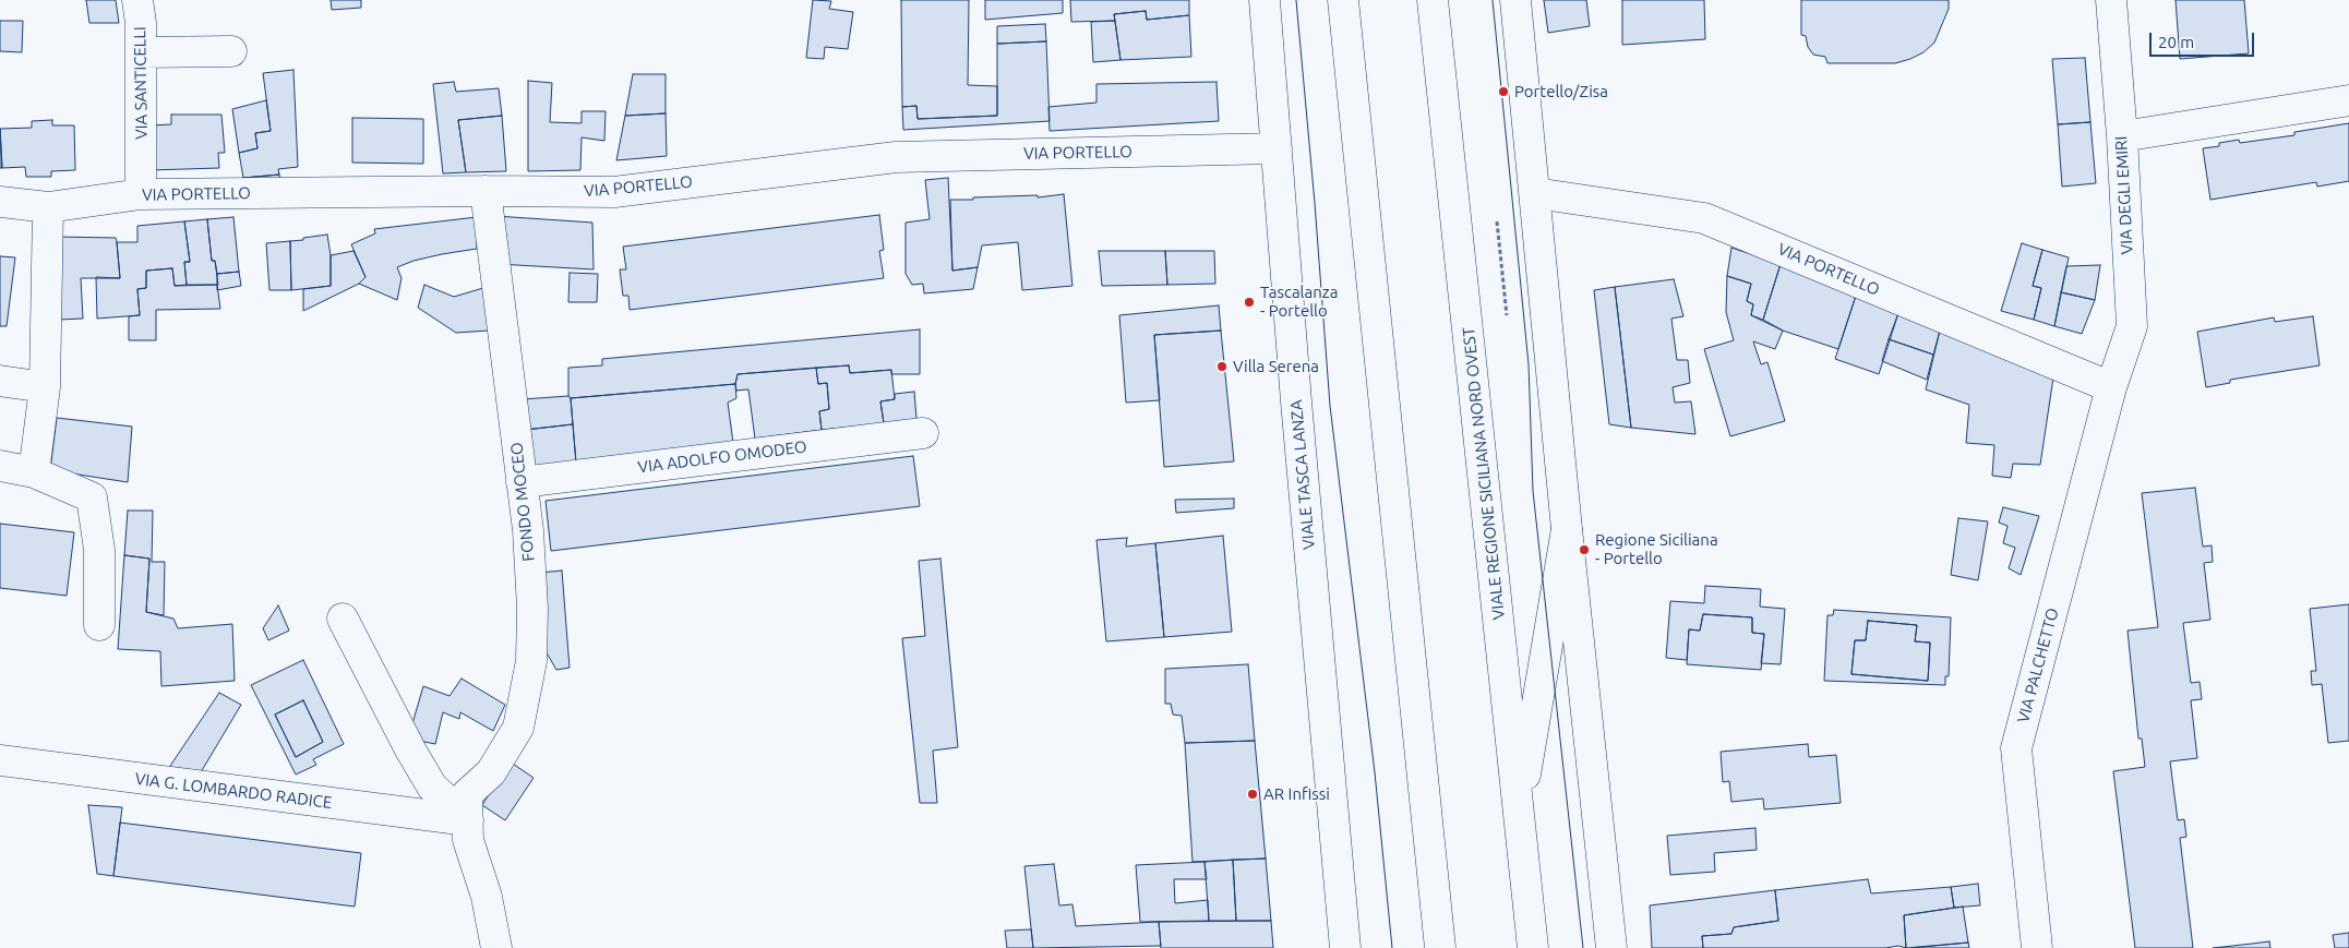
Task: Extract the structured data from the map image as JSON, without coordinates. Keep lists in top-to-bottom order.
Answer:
{
  "streets": {
    "street": [
      "VIA SANTICELLI",
      "VIA PORTELLO",
      "VIA DEGLI EMIRI",
      "VIA ADOLFO OMODEO",
      "VIALE REGIONE SICILIANA NORD OVEST",
      "VIALE TASCA LANZA",
      "FONDO MOCEO",
      "VIA PALCHETTO",
      "VIA G. LOMBARDO RADICE"
    ]
  },
  "crossings": [
    ["VIA SANTICELLI", "VIA PORTELLO"],
    ["VIA PORTELLO", "VIA DEGLI EMIRI"],
    ["VIA PORTELLO", "VIALE TASCA LANZA"],
    ["VIA PORTELLO", "FONDO MOCEO"],
    ["VIA PORTELLO", "VIA PALCHETTO"],
    ["VIA DEGLI EMIRI", "VIA PALCHETTO"],
    ["VIA ADOLFO OMODEO", "FONDO MOCEO"],
    ["FONDO MOCEO", "VIA G. LOMBARDO RADICE"]
  ],
  "places": [
    "Portello/Zisa",
    "Tascalanza - Portello",
    "Villa Serena",
    "Regione Siciliana - Portello",
    "AR Infissi"
  ],
  "scale_bar": "20 m"
}
